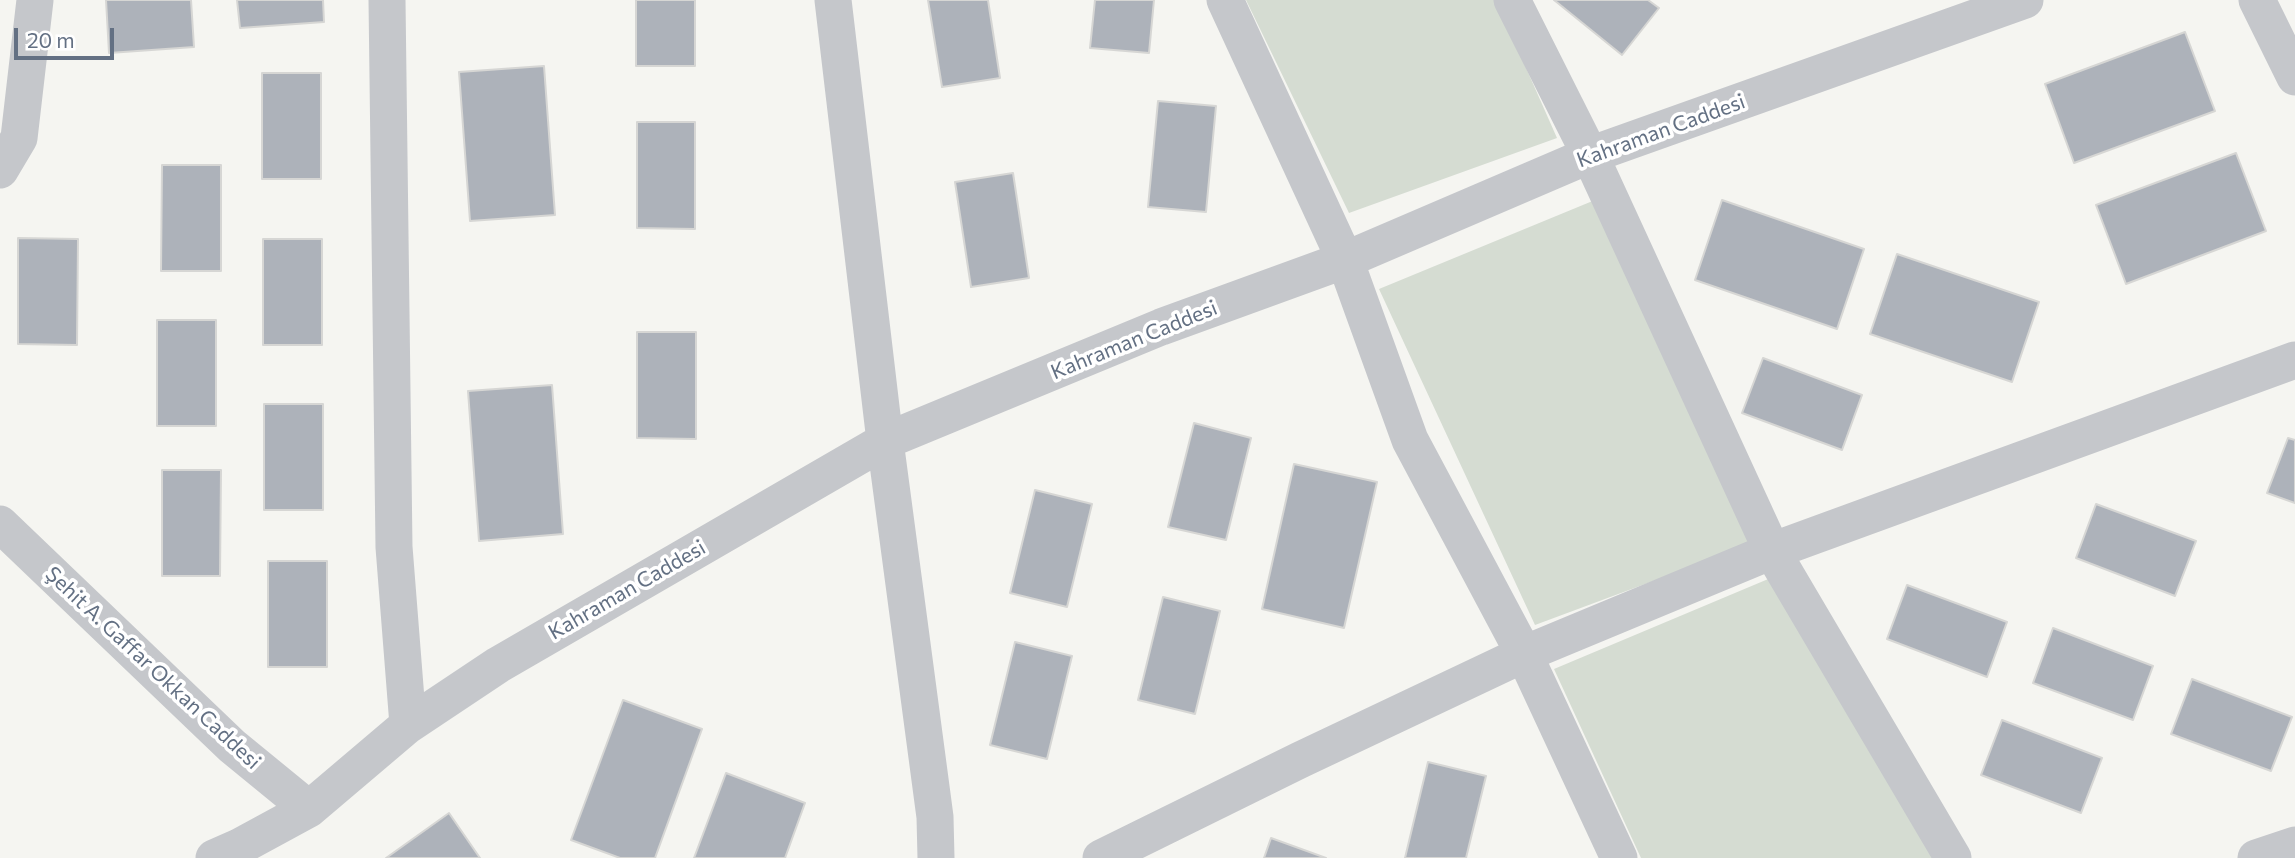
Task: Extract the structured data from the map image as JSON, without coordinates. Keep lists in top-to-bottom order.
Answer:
{
  "streets": {
    "street": ["Kahraman Caddesi", "Şehit A. Gaffar Okkan Caddesi"]
  },
  "crossings": [
    ["Kahraman Caddesi", "Şehit A. Gaffar Okkan Caddesi"]
  ],
  "scale_bar": "20 m"
}
